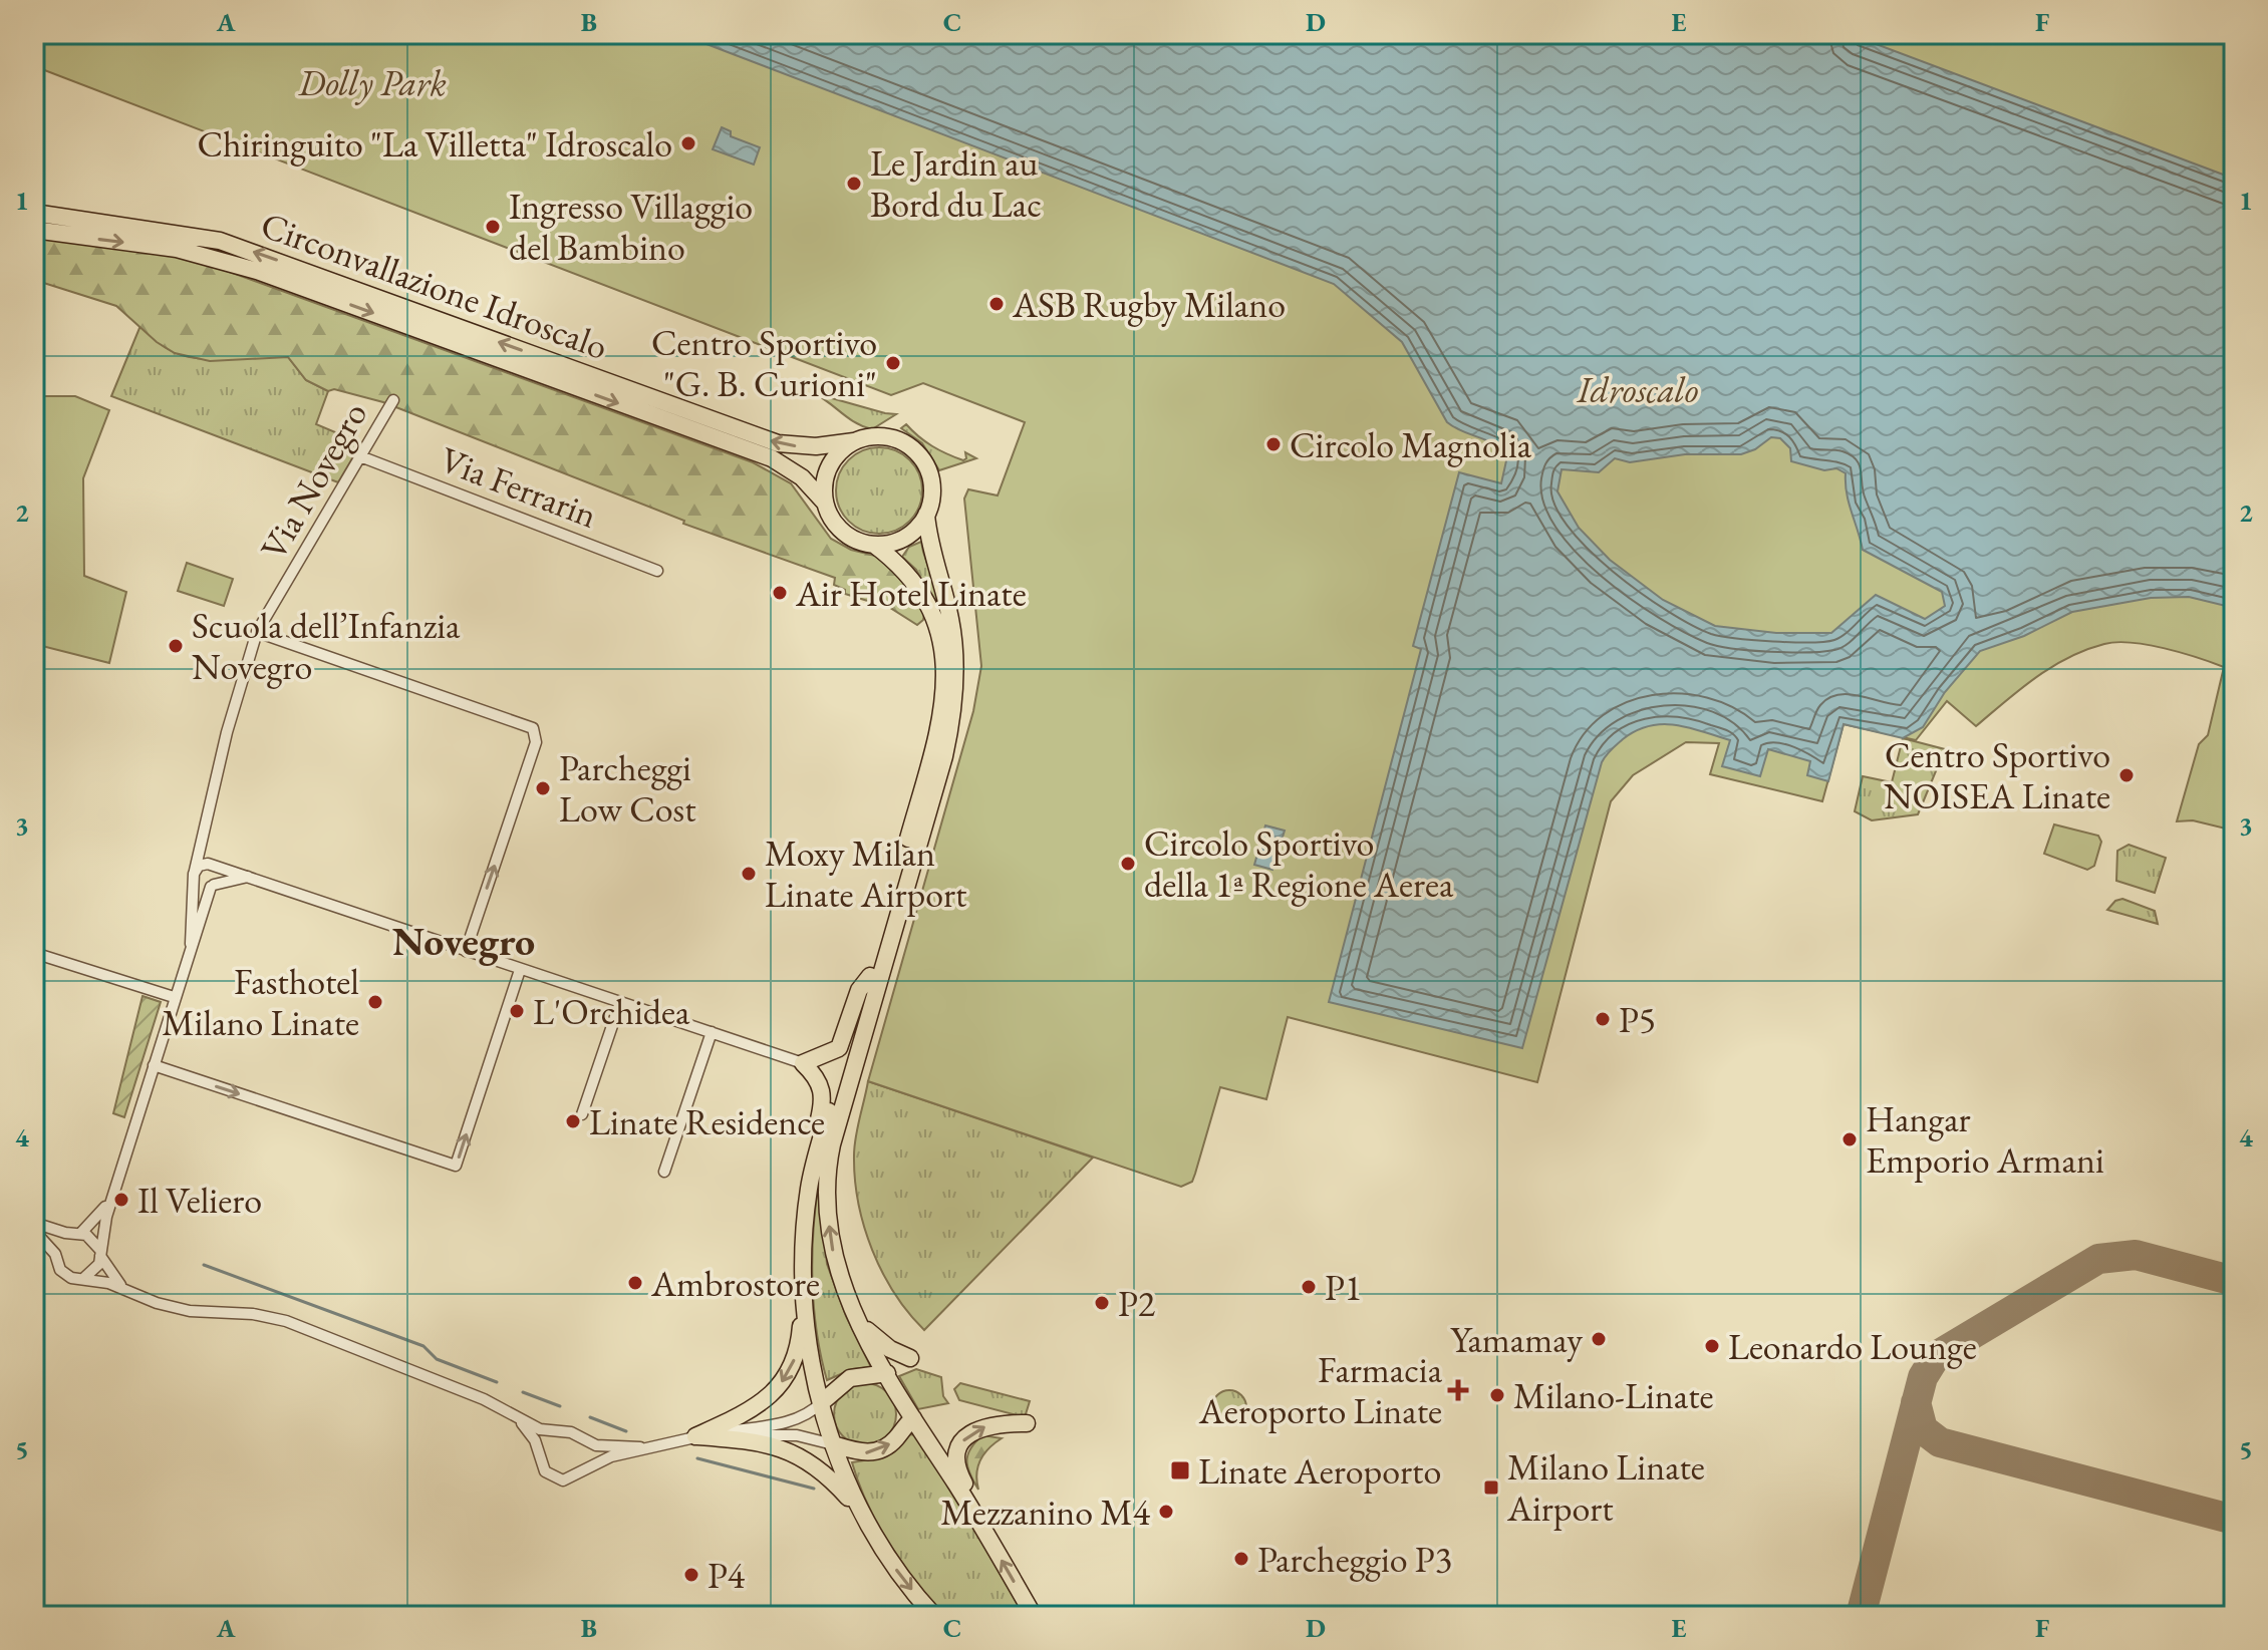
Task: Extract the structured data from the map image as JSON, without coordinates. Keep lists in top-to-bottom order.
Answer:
{
  "streets": {
    "main road": ["Circonvallazione Idroscalo"],
    "street": ["Via Novegro", "Via Ferrarin"]
  },
  "crossings": [
    ["Via Novegro", "Via Ferrarin"]
  ],
  "districts": ["Novegro"],
  "parks": ["Dolly Park", "Idroscalo"],
  "places": {
    "other": [
      "Chiringuito \"La Villetta\" Idroscalo",
      "Le Jardin au Bord du Lac",
      "Ingresso Villaggio del Bambino",
      "ASB Rugby Milano",
      "Centro Sportivo \"G. B. Curioni\"",
      "Circolo Magnolia",
      "Air Hotel Linate",
      "Scuola dell’Infanzia Novegro",
      "Centro Sportivo NOISEA Linate",
      "Parcheggi Low Cost",
      "Circolo Sportivo della 1ª Regione Aerea",
      "Moxy Milan Linate Airport",
      "Fasthotel Milano Linate",
      "L'Orchidea",
      "P5",
      "Linate Residence",
      "Hangar Emporio Armani",
      "Il Veliero",
      "Ambrostore",
      "P1",
      "P2",
      "Yamamay",
      "Leonardo Lounge",
      "Milano-Linate",
      "Mezzanino M4",
      "Parcheggio P3",
      "P4"
    ],
    "health": ["Farmacia Aeroporto Linate"],
    "transit": ["Linate Aeroporto", "Milano Linate Airport"]
  },
  "grid": {
    "columns": [
      "A",
      "B",
      "C",
      "D",
      "E",
      "F"
    ],
    "rows": [
      "1",
      "2",
      "3",
      "4",
      "5"
    ]
  }
}
